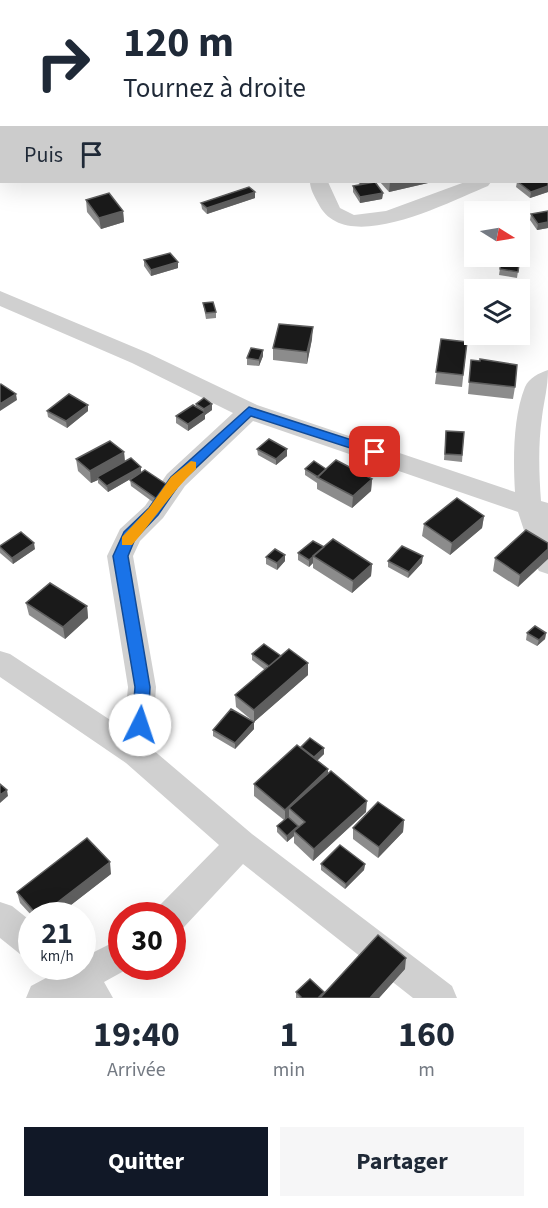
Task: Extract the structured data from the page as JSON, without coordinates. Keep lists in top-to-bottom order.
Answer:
{
  "north": "right",
  "page": {
    "turn": ["120 m", "Tournez à droite"],
    "then": "Puis",
    "speed": "21 km/h",
    "limit": "30",
    "eta": [
      "19:40",
      "Arrivée",
      "1",
      "min",
      "160",
      "m"
    ],
    "buttons": ["Quitter", "Partager"]
  }
}
